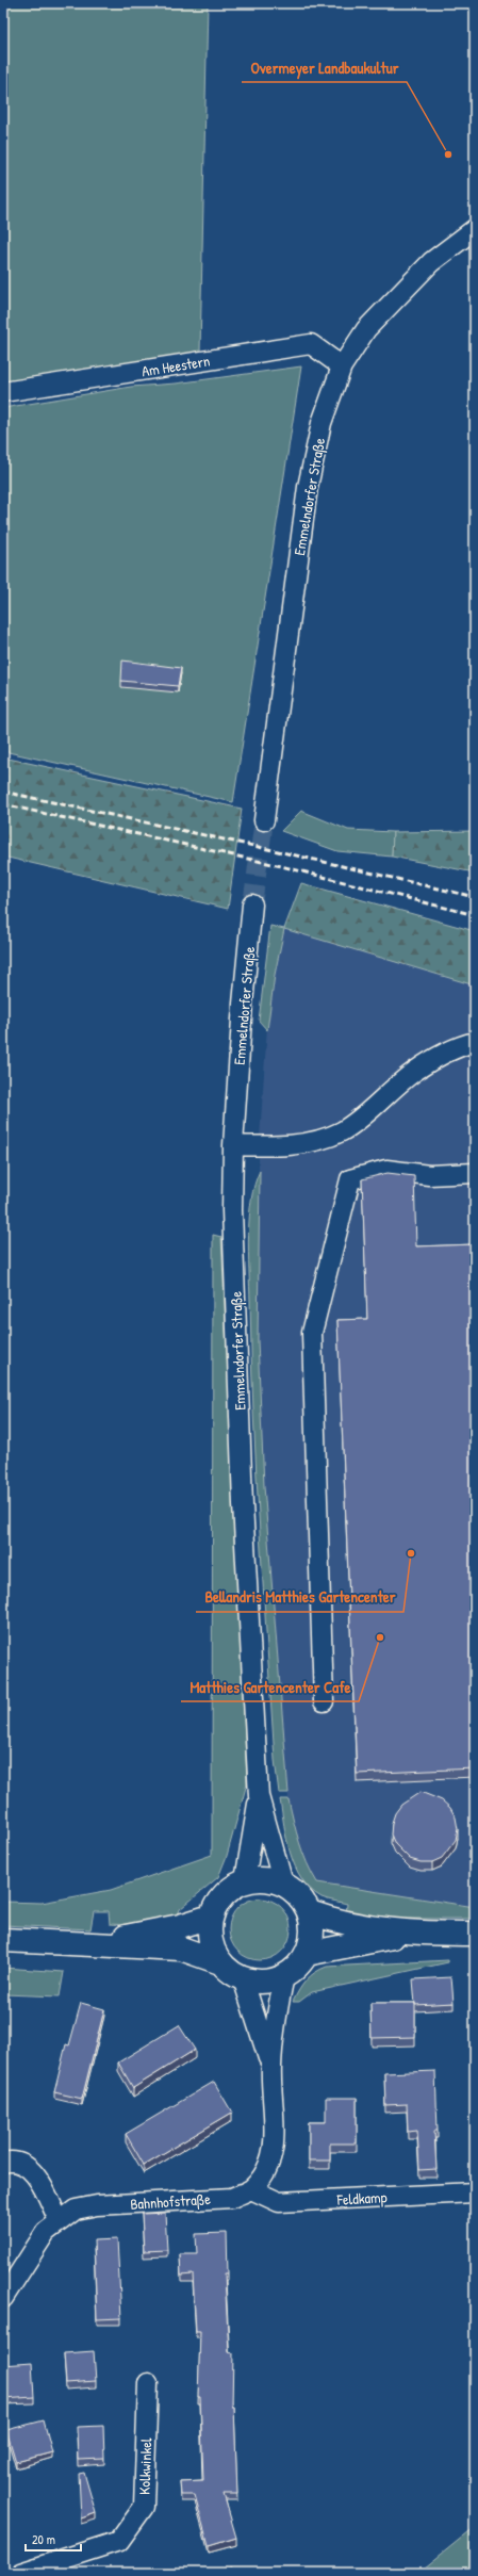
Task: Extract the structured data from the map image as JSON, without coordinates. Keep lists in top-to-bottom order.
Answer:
{
  "streets": {
    "street": [
      "Am Heestern",
      "Emmelndorfer Straße",
      "Feldkamp",
      "Bahnhofstraße",
      "Kolkwinkel"
    ]
  },
  "crossings": [
    ["Am Heestern", "Emmelndorfer Straße"],
    ["Emmelndorfer Straße", "Bahnhofstraße"],
    ["Feldkamp", "Bahnhofstraße"]
  ],
  "places": ["Overmeyer Landbaukultur", "Bellandris Matthies Gartencenter", "Matthies Gartencenter Cafe"],
  "scale_bar": "20 m"
}
